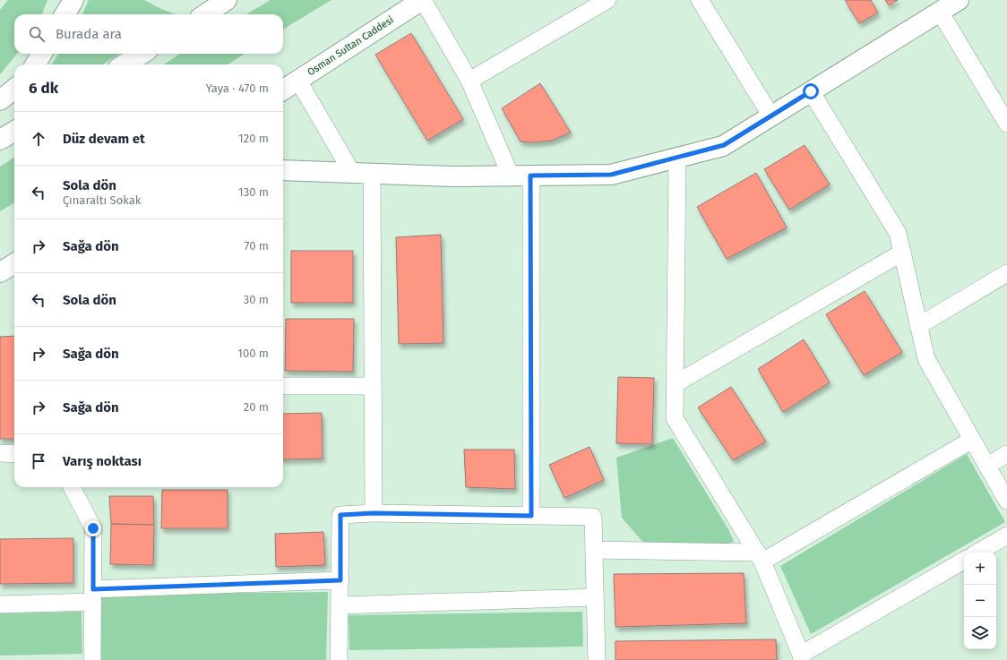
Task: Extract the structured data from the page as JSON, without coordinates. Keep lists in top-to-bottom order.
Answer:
{
  "streets": {
    "street": ["Osman Sultan Caddesi"]
  },
  "page": {
    "search": "Burada ara",
    "heading": ["6 dk", "Yaya · 470 m"],
    "list": [
      ["Düz devam et", "120 m"],
      ["Sola dön", "Çınaraltı Sokak", "130 m"],
      ["Sağa dön", "70 m"],
      ["Sola dön", "30 m"],
      ["Sağa dön", "100 m"],
      ["Sağa dön", "20 m"],
      "Varış noktası"
    ],
    "map_buttons": ["+", "−"]
  }
}
